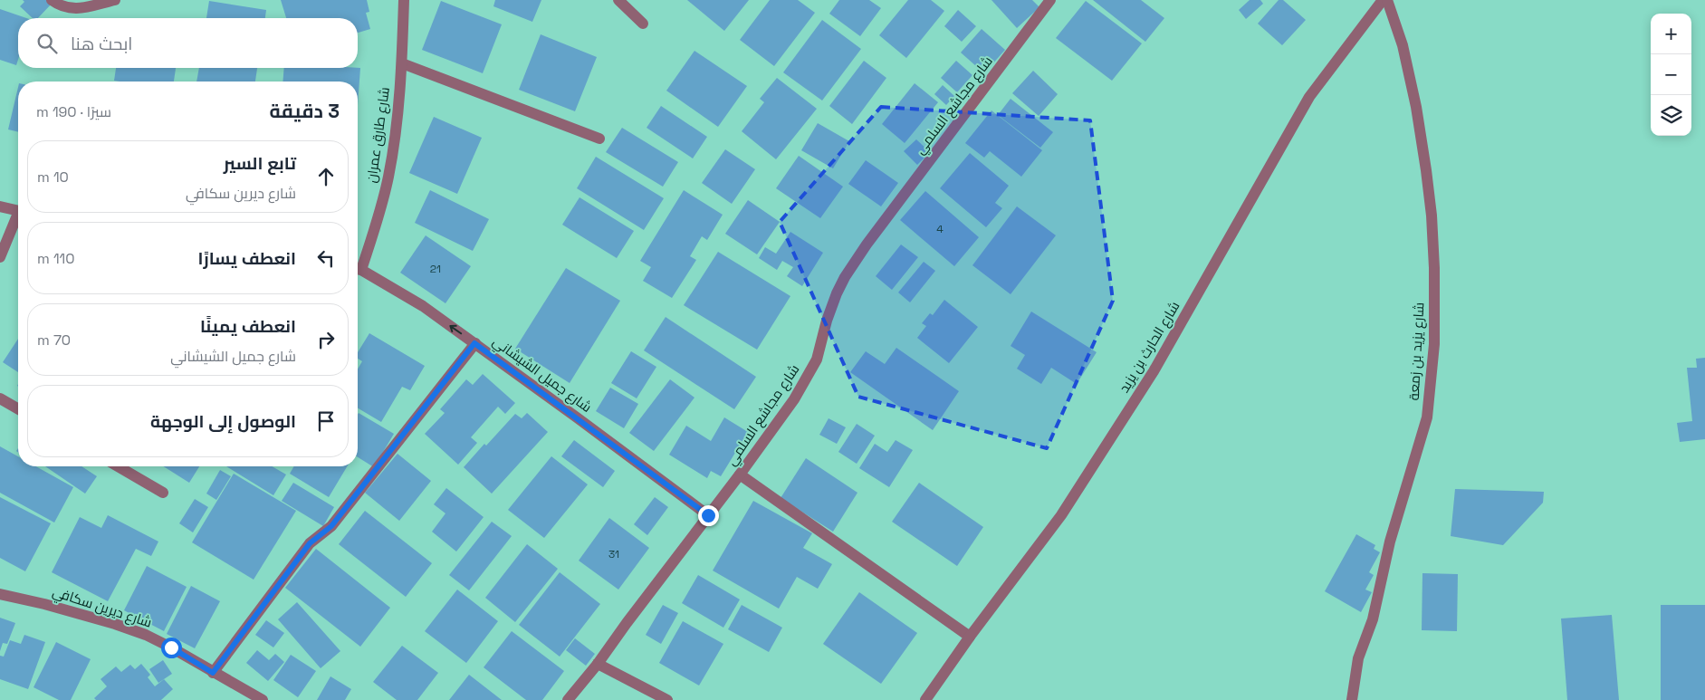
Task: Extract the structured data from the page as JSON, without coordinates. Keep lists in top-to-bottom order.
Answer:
{
  "streets": {
    "street": [
      "شارع مجاشع السلمي",
      "شارع طارق عمران",
      "شارع الحارث بن يزيد",
      "شارع يزيد بن زمعة",
      "شارع جميل الشيشاني",
      "شارع ديرين سكافي"
    ]
  },
  "crossings": [
    ["شارع مجاشع السلمي", "شارع جميل الشيشاني"]
  ],
  "house_numbers": ["4", "21", "31"],
  "page": {
    "map_buttons": ["+", "−"],
    "search": "ابحث هنا",
    "heading": ["3 دقيقة", "سيرًا · 190 m"],
    "list": [
      ["تابع السير", "شارع ديرين سكافي", "10 m"],
      ["انعطف يسارًا", "110 m"],
      ["انعطف يمينًا", "شارع جميل الشيشاني", "70 m"],
      "الوصول إلى الوجهة"
    ]
  }
}
